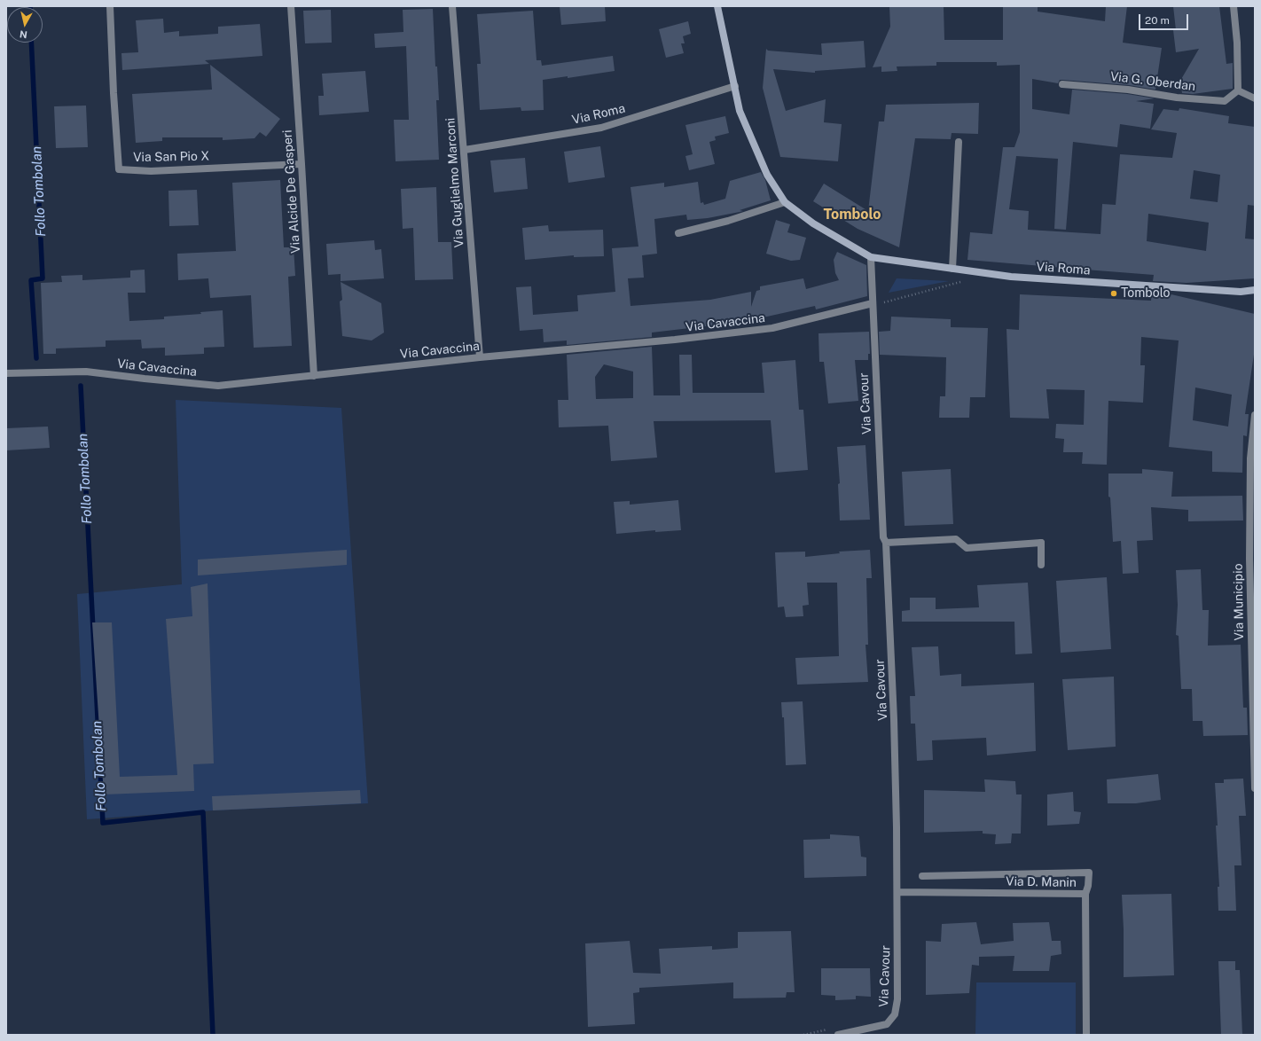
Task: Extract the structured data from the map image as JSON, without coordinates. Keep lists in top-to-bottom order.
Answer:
{
  "streets": {
    "main road": ["Via Roma"],
    "street": [
      "Via G. Oberdan",
      "Via San Pio X",
      "Via Guglielmo Marconi",
      "Via Alcide De Gasperi",
      "Via Cavaccina",
      "Via Cavour",
      "Via Municipio",
      "Via D. Manin"
    ]
  },
  "crossings": [
    ["Via Roma", "Via Guglielmo Marconi"],
    ["Via San Pio X", "Via Alcide De Gasperi"],
    ["Via Guglielmo Marconi", "Via Cavaccina"],
    ["Via Alcide De Gasperi", "Via Cavaccina"],
    ["Via Cavaccina", "Via Cavour"],
    ["Via Cavour", "Via D. Manin"]
  ],
  "districts": ["Tombolo"],
  "water": ["Follo Tombolan"],
  "places": ["Tombolo"],
  "scale_bar": "20 m",
  "north": "bottom"
}
